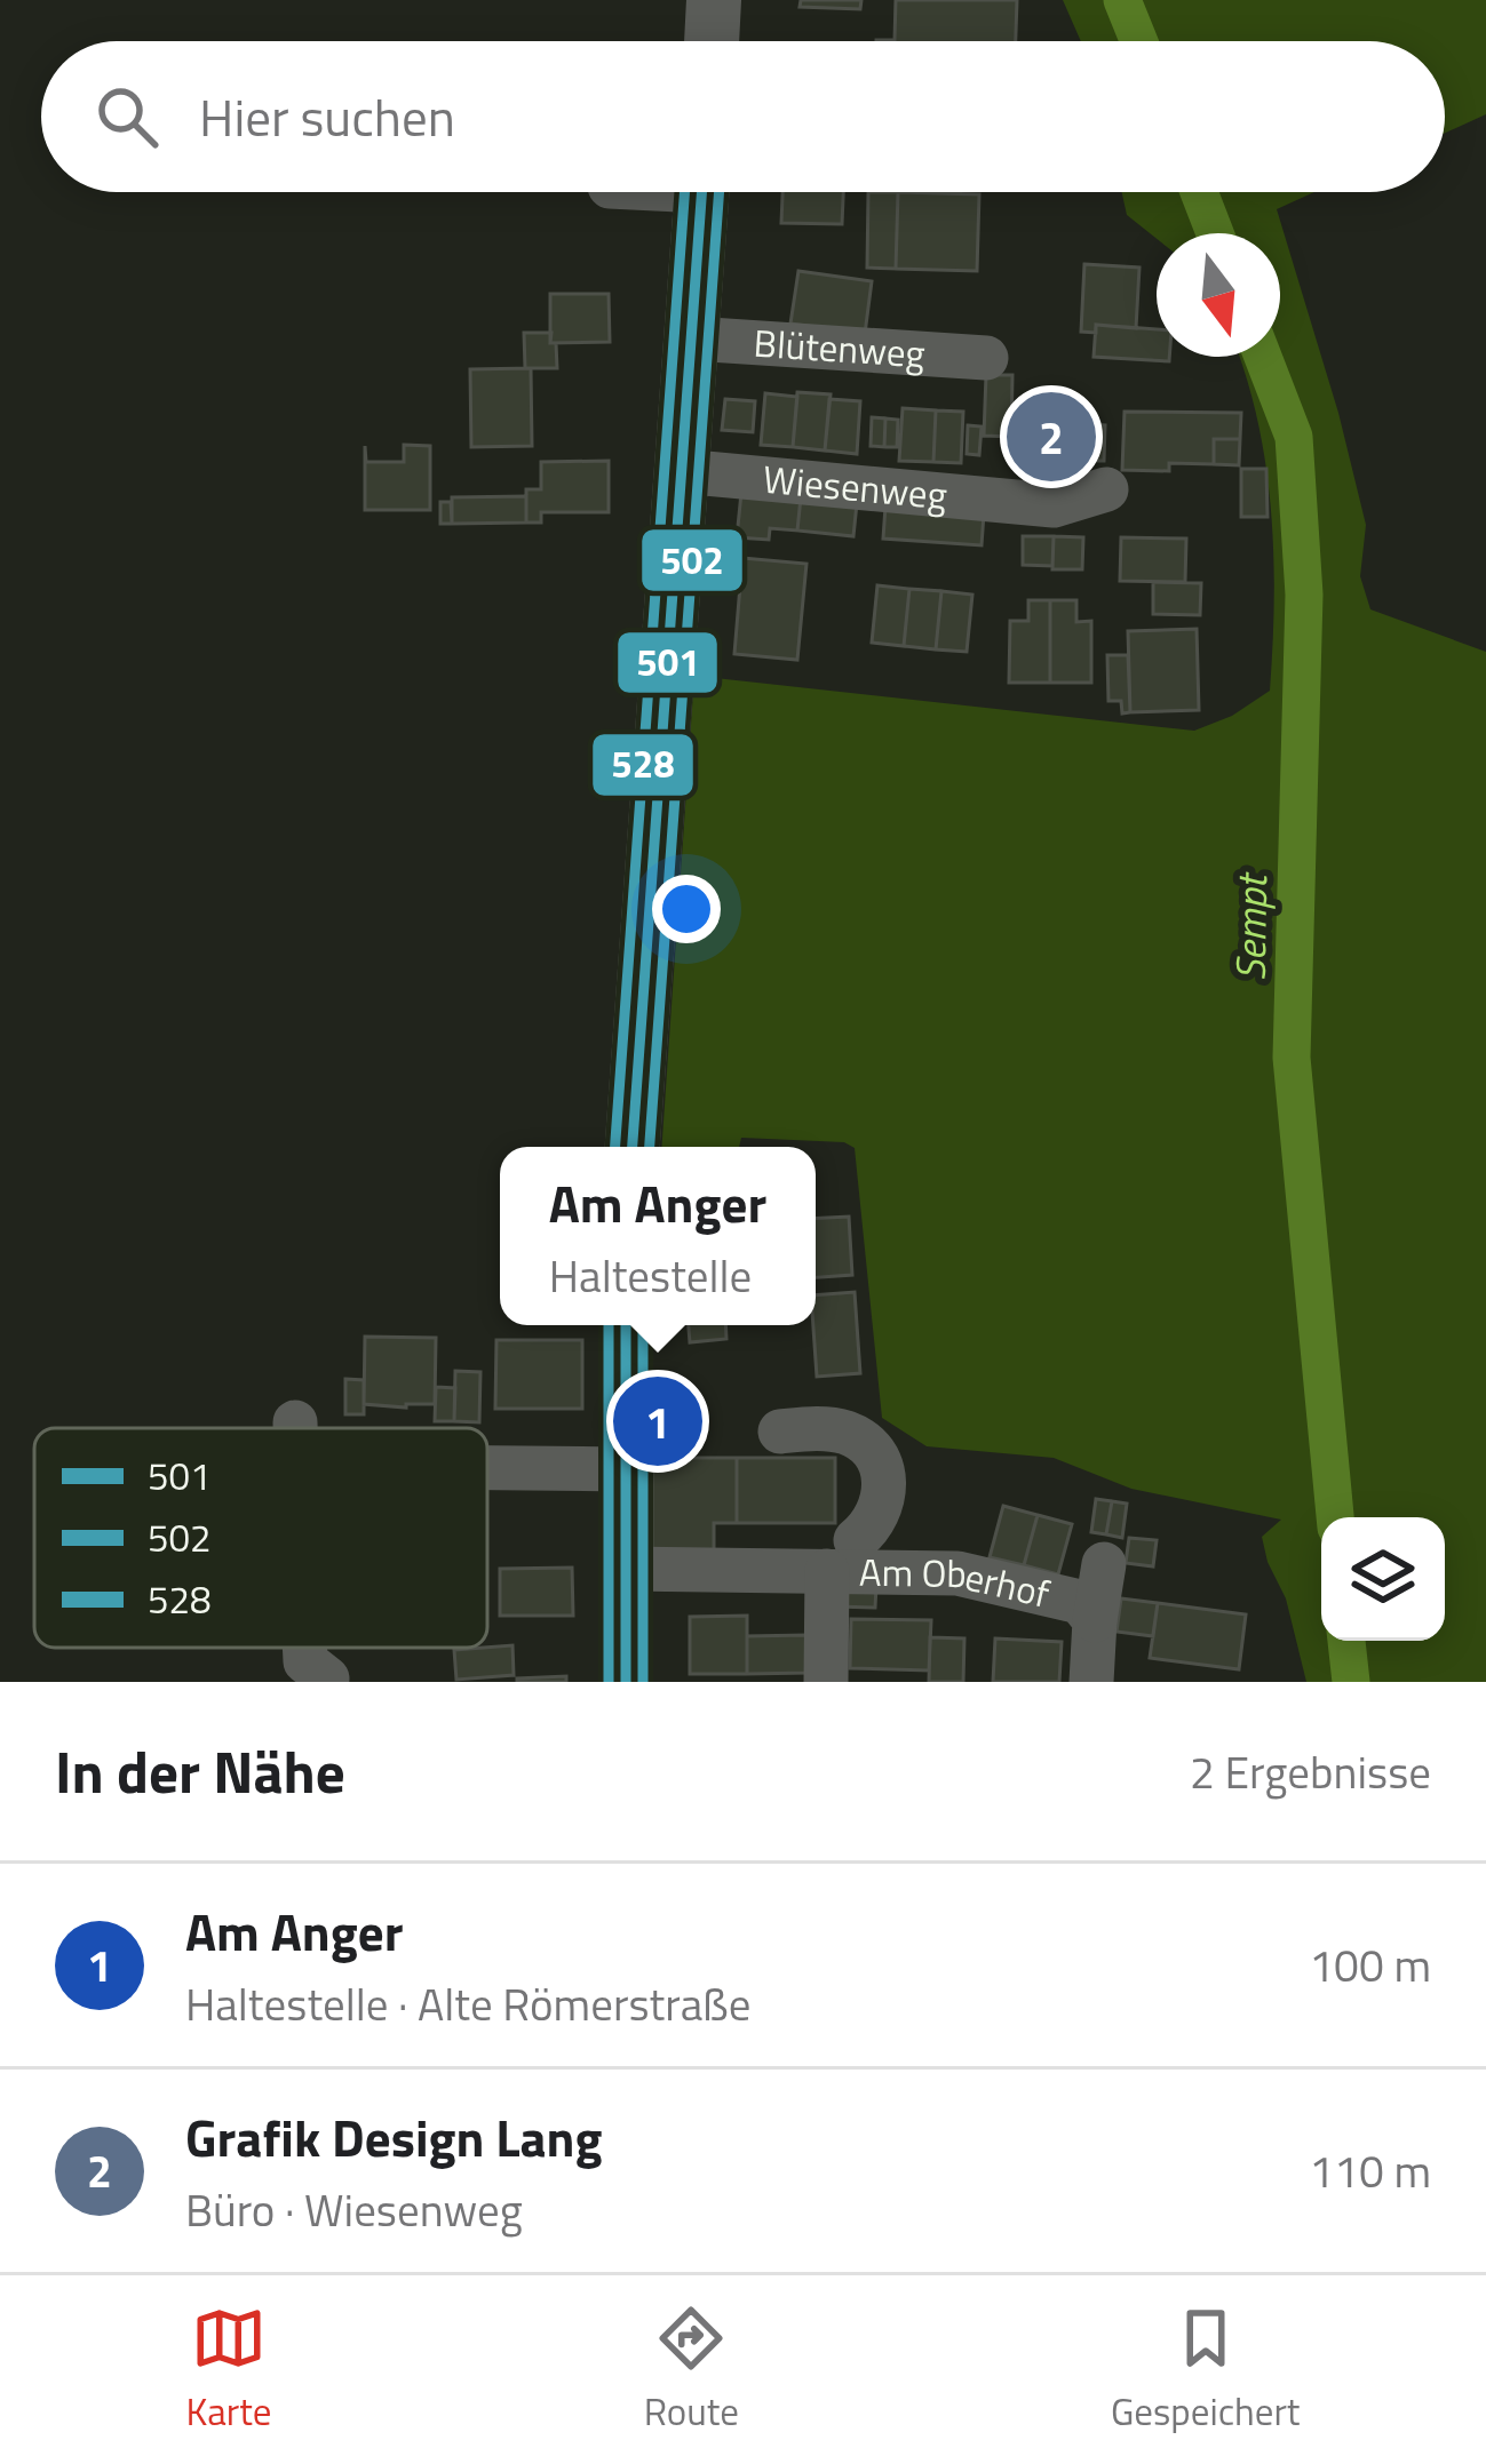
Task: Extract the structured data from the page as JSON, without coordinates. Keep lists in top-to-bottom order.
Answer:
{
  "streets": {
    "street": ["Blütenweg", "Wiesenweg", "Am Oberhof"]
  },
  "water": ["Sempt"],
  "lines": ["transit line 501", "transit line 502", "transit line 528"],
  "legend": ["501", "502", "528"],
  "north": "bottom",
  "page": {
    "search": "Hier suchen",
    "pins": ["2", "1"],
    "popup": ["Am Anger", "Haltestelle"],
    "heading": ["In der Nähe", "2 Ergebnisse"],
    "list": [
      {
        "mark": "1",
        "name": "Am Anger",
        "note": "Haltestelle · Alte Römerstraße",
        "value": "100 m"
      },
      {
        "mark": "2",
        "name": "Grafik Design Lang",
        "note": "Büro · Wiesenweg",
        "value": "110 m"
      }
    ],
    "nav": ["Karte", "Route", "Gespeichert"]
  }
}
